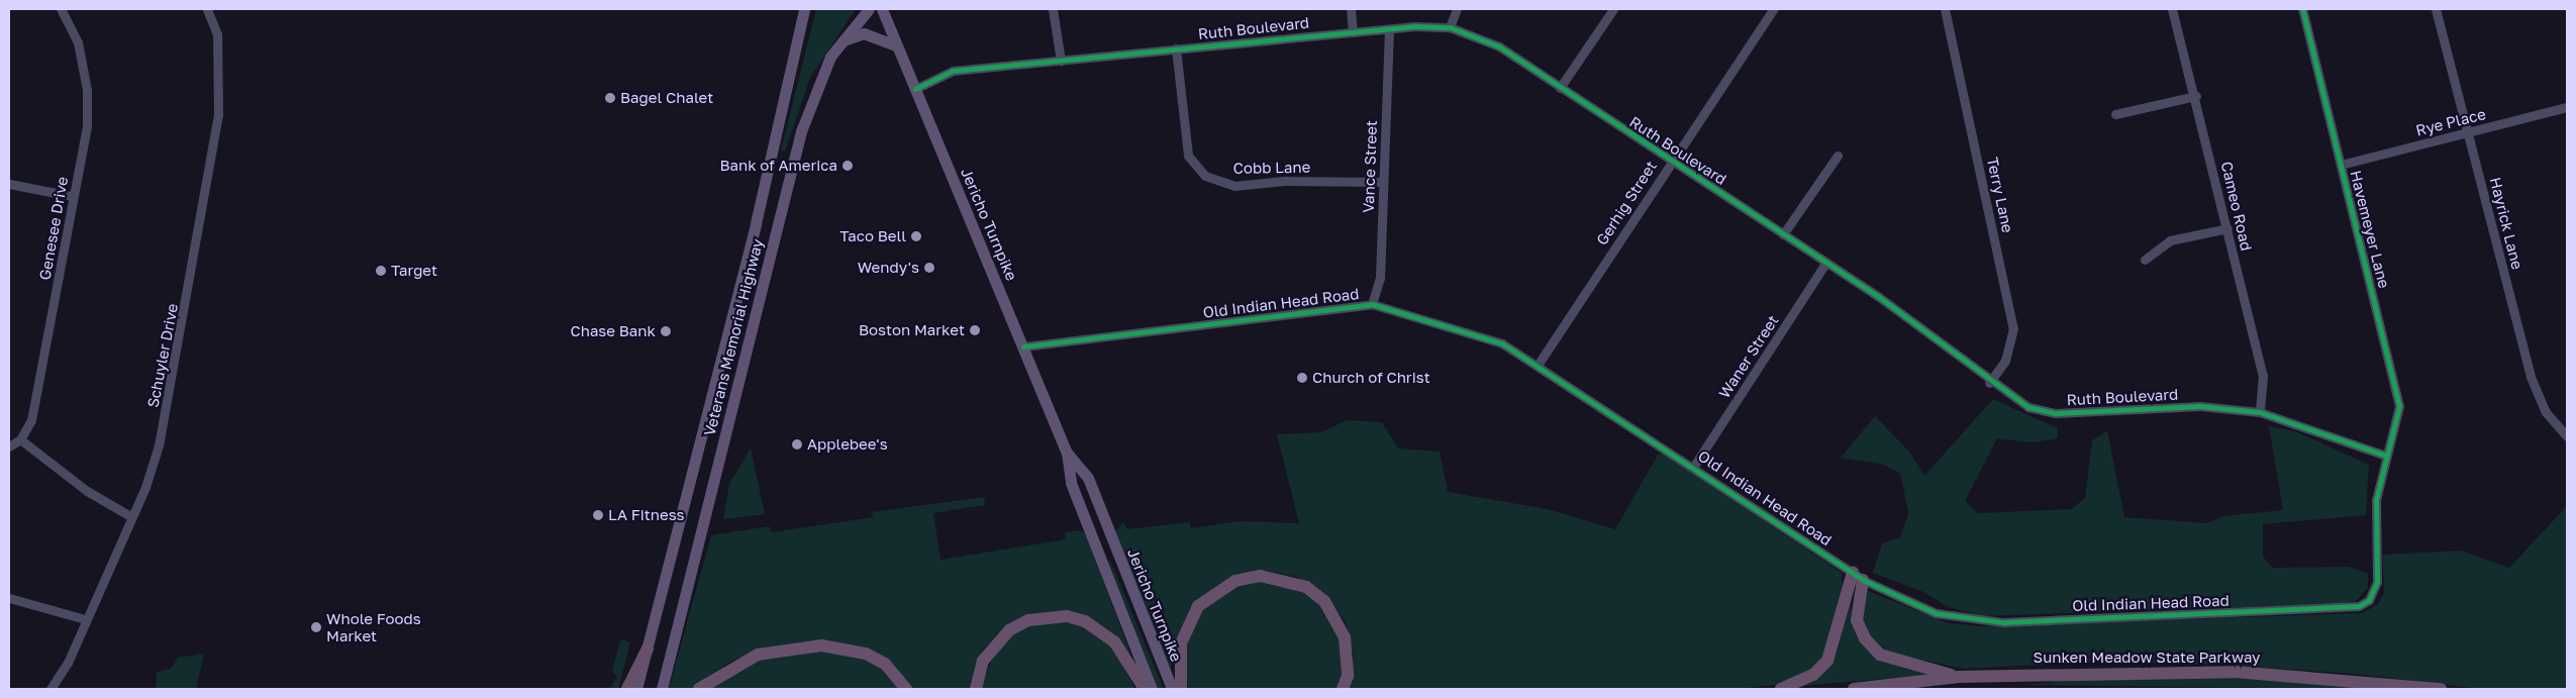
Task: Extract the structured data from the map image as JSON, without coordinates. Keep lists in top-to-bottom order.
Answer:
{
  "streets": {
    "highway": ["Sunken Meadow State Parkway"],
    "main road": ["Jericho Turnpike", "Veterans Memorial Highway"],
    "street": [
      "Ruth Boulevard",
      "Rye Place",
      "Vance Street",
      "Cobb Lane",
      "Terry Lane",
      "Gerhig Street",
      "Cameo Road",
      "Hayrick Lane",
      "Genesee Drive",
      "Havemeyer Lane",
      "Old Indian Head Road",
      "Schuyler Drive",
      "Waner Street"
    ]
  },
  "crossings": [
    ["Ruth Boulevard", "Vance Street"],
    ["Ruth Boulevard", "Cobb Lane"],
    ["Ruth Boulevard", "Terry Lane"],
    ["Ruth Boulevard", "Gerhig Street"],
    ["Ruth Boulevard", "Cameo Road"],
    ["Ruth Boulevard", "Jericho Turnpike"],
    ["Ruth Boulevard", "Havemeyer Lane"],
    ["Ruth Boulevard", "Old Indian Head Road"],
    ["Ruth Boulevard", "Waner Street"],
    ["Rye Place", "Hayrick Lane"],
    ["Rye Place", "Havemeyer Lane"],
    ["Vance Street", "Cobb Lane"],
    ["Vance Street", "Old Indian Head Road"],
    ["Gerhig Street", "Old Indian Head Road"],
    ["Jericho Turnpike", "Old Indian Head Road"],
    ["Havemeyer Lane", "Old Indian Head Road"],
    ["Old Indian Head Road", "Waner Street"]
  ],
  "places": [
    "Bagel Chalet",
    "Bank of America",
    "Taco Bell",
    "Wendy's",
    "Target",
    "Boston Market",
    "Chase Bank",
    "Church of Christ",
    "Applebee's",
    "LA Fitness",
    "Whole Foods Market"
  ]
}
